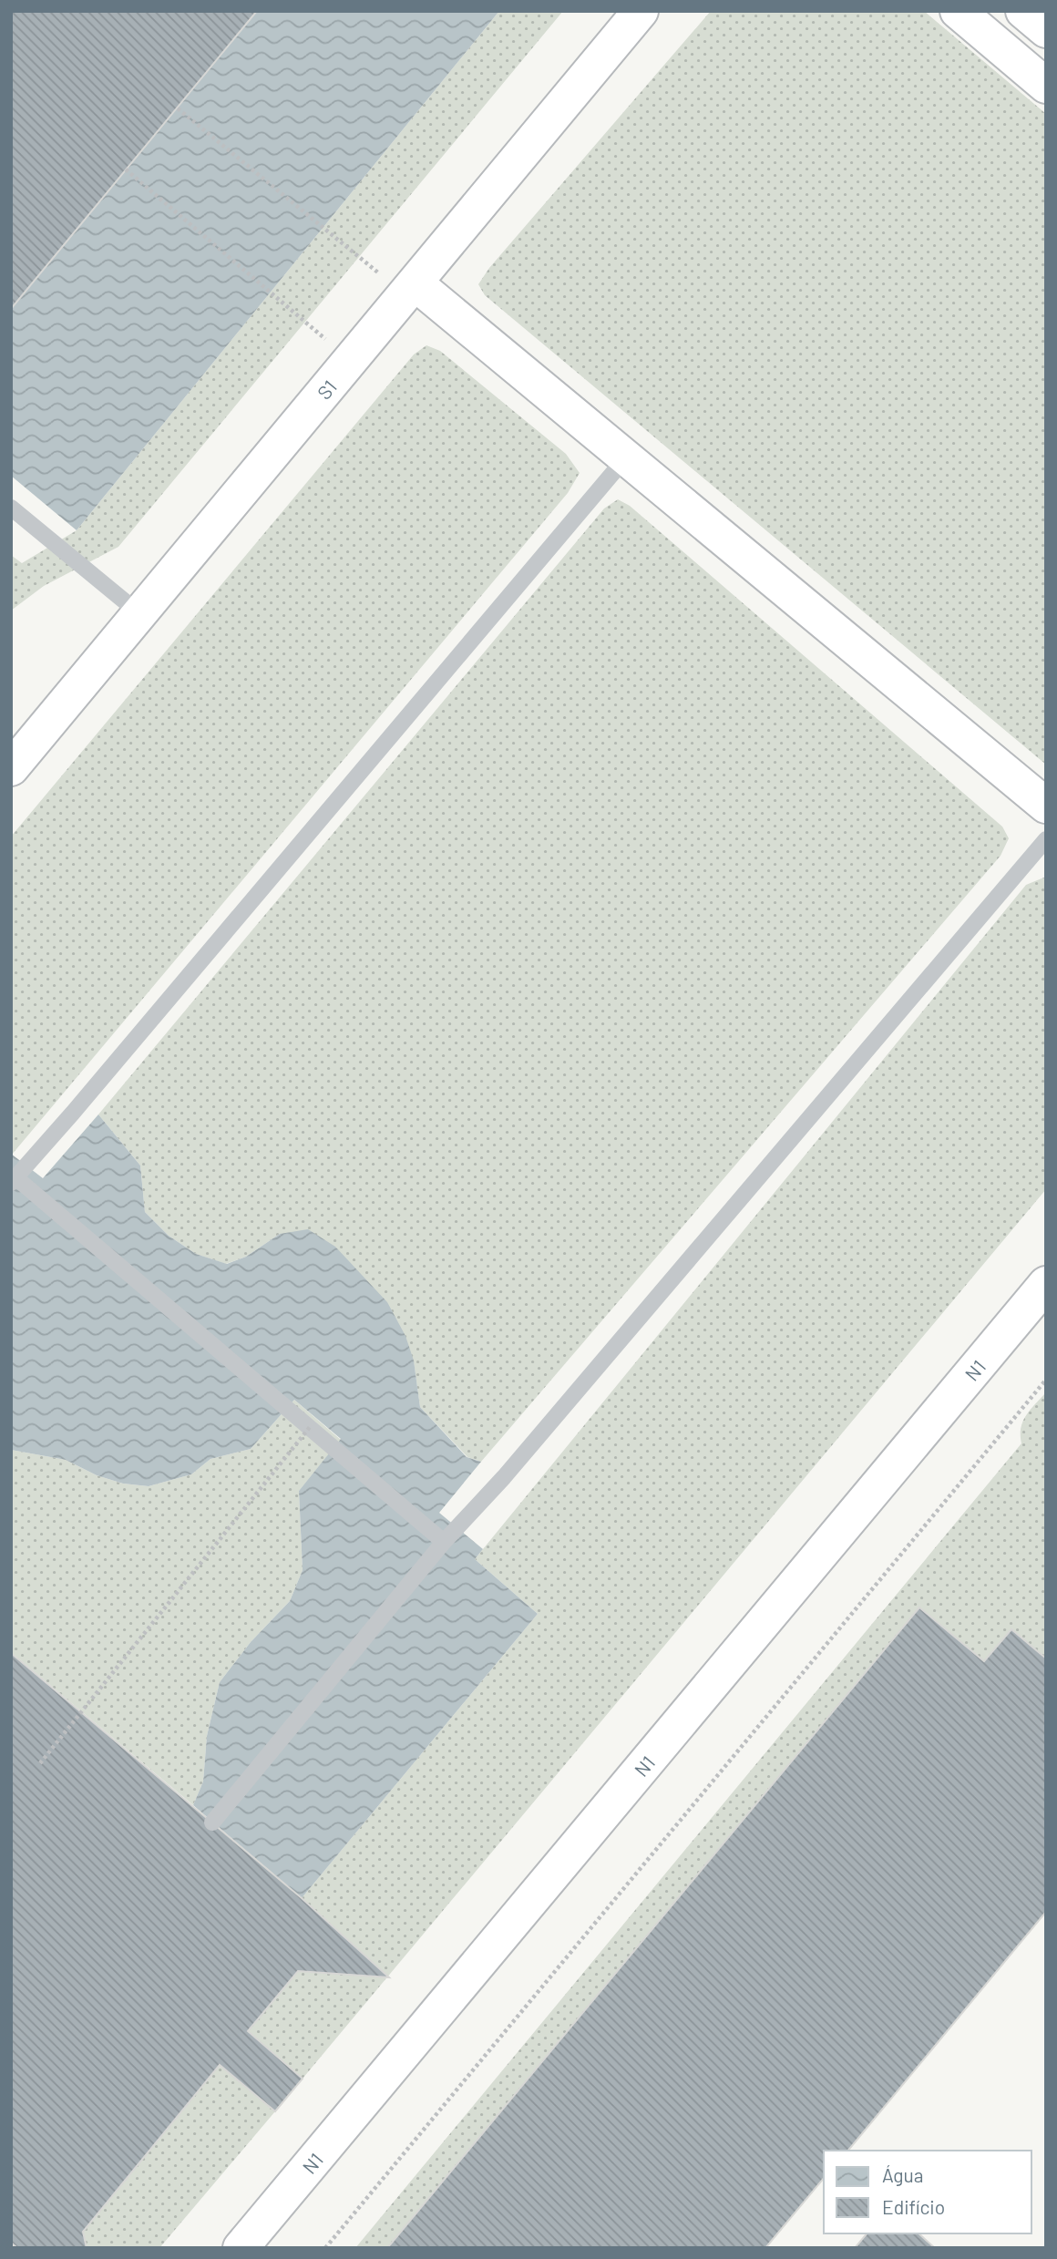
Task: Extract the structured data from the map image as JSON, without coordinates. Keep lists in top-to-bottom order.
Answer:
{
  "streets": {
    "highway": ["S1", "N1"]
  },
  "legend": ["Água", "Edifício"]
}
